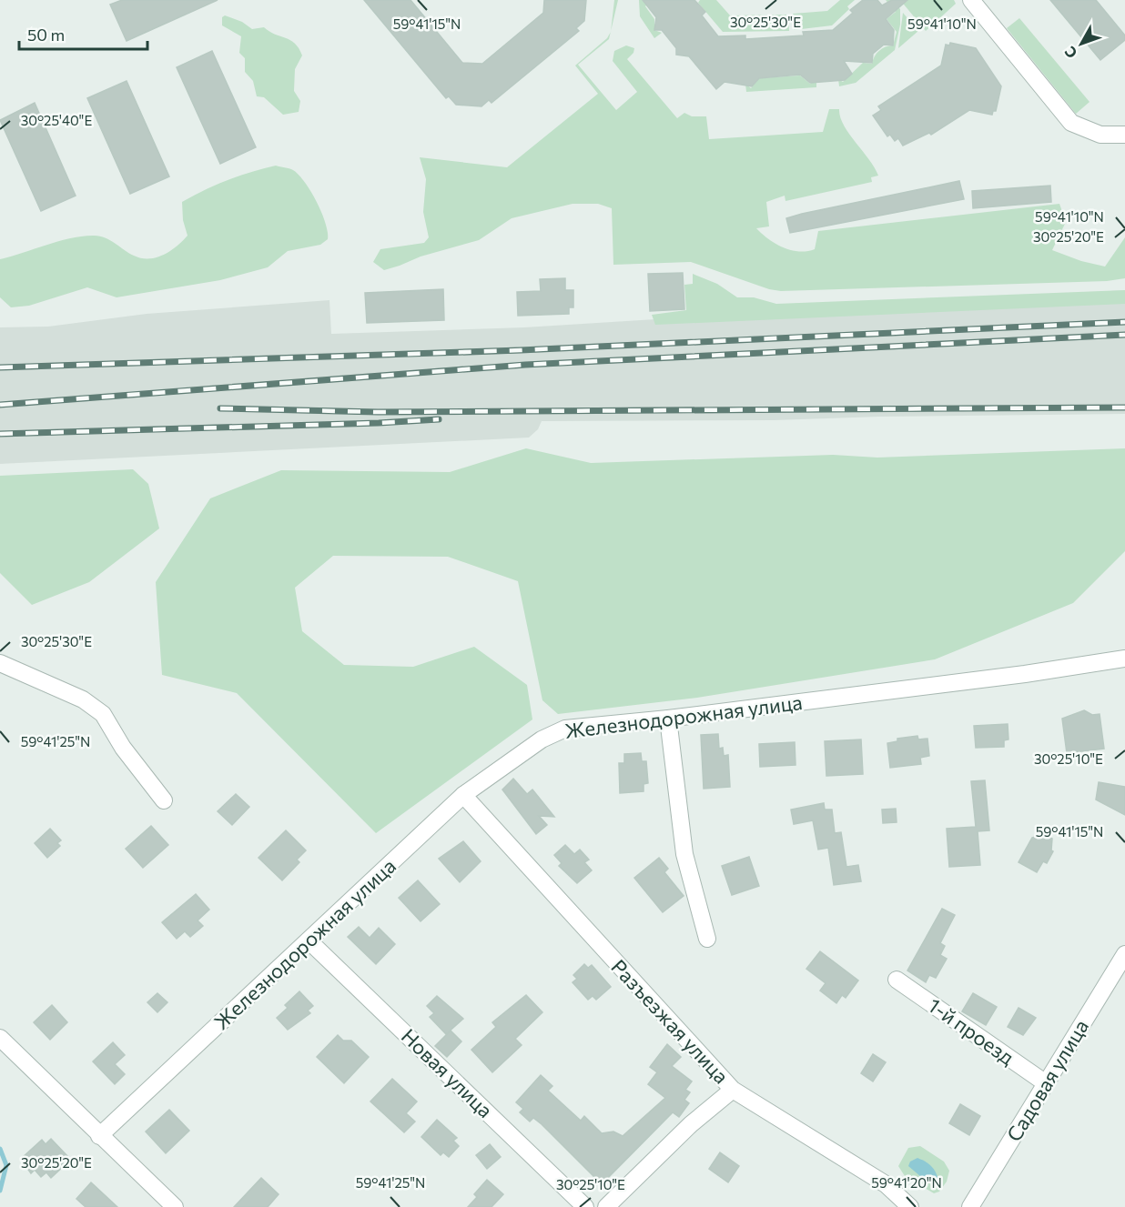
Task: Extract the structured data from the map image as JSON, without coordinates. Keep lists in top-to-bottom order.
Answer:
{
  "streets": {
    "street": [
      "Железнодорожная улица",
      "Разъезжая улица",
      "1-й проезд",
      "Новая улица",
      "Садовая улица"
    ]
  },
  "crossings": [
    ["Железнодорожная улица", "Разъезжая улица"],
    ["Железнодорожная улица", "Новая улица"],
    ["1-й проезд", "Садовая улица"]
  ],
  "scale_bar": "50 m",
  "north": "bottom left",
  "coordinates": [
    "30°25'30\"E",
    "59°41'15\"N",
    "59°41'10\"N",
    "30°25'40\"E",
    "30°25'20\"E",
    "59°41'25\"N",
    "30°25'10\"E",
    "59°41'20\"N"
  ]
}
